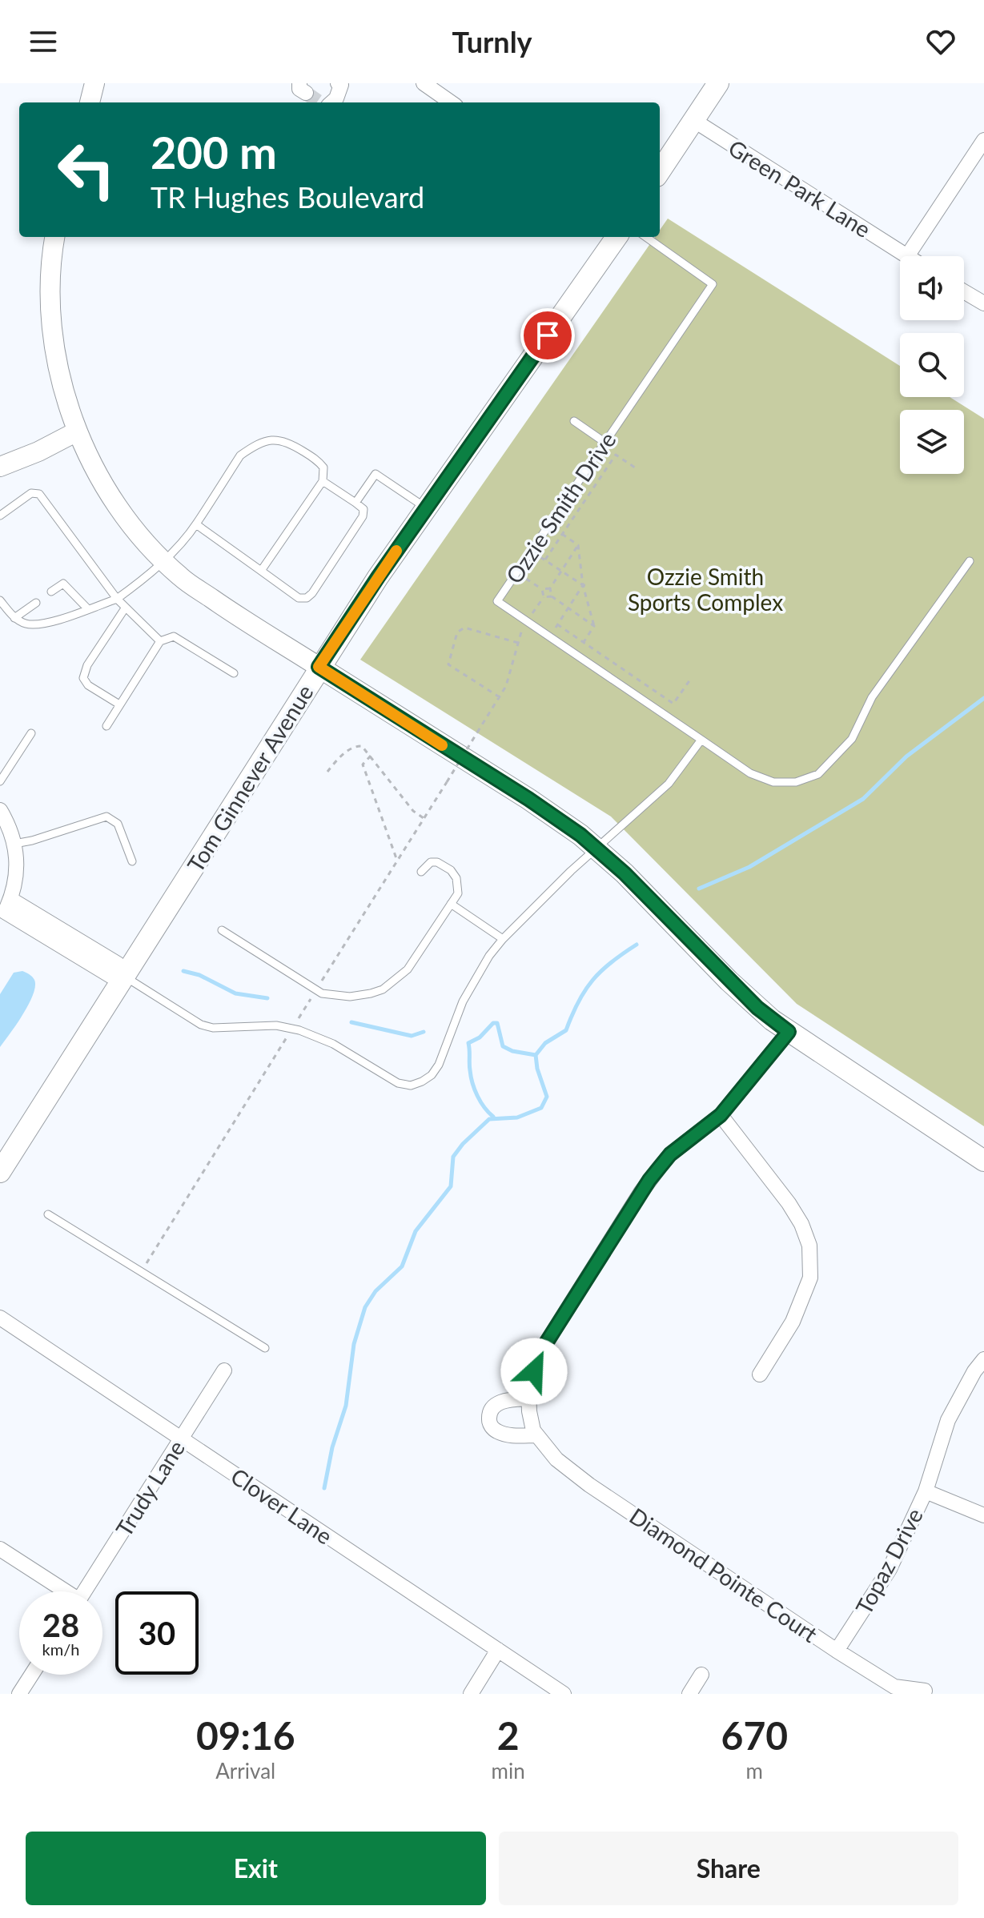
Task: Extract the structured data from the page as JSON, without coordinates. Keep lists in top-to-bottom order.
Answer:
{
  "streets": {
    "main road": ["Tom Ginnever Avenue"],
    "street": [
      "Green Park Lane",
      "Trudy Lane",
      "Clover Lane",
      "Topaz Drive",
      "Diamond Pointe Court"
    ],
    "lane": ["Ozzie Smith Drive"]
  },
  "crossings": [
    ["Trudy Lane", "Clover Lane"],
    ["Topaz Drive", "Diamond Pointe Court"]
  ],
  "parks": ["Ozzie Smith Sports Complex"],
  "page": {
    "header": "Turnly",
    "turn": ["200 m", "TR Hughes Boulevard"],
    "speed": "28 km/h",
    "limit": "30",
    "eta": [
      "09:16",
      "Arrival",
      "2",
      "min",
      "670",
      "m"
    ],
    "buttons": ["Exit", "Share"]
  }
}
